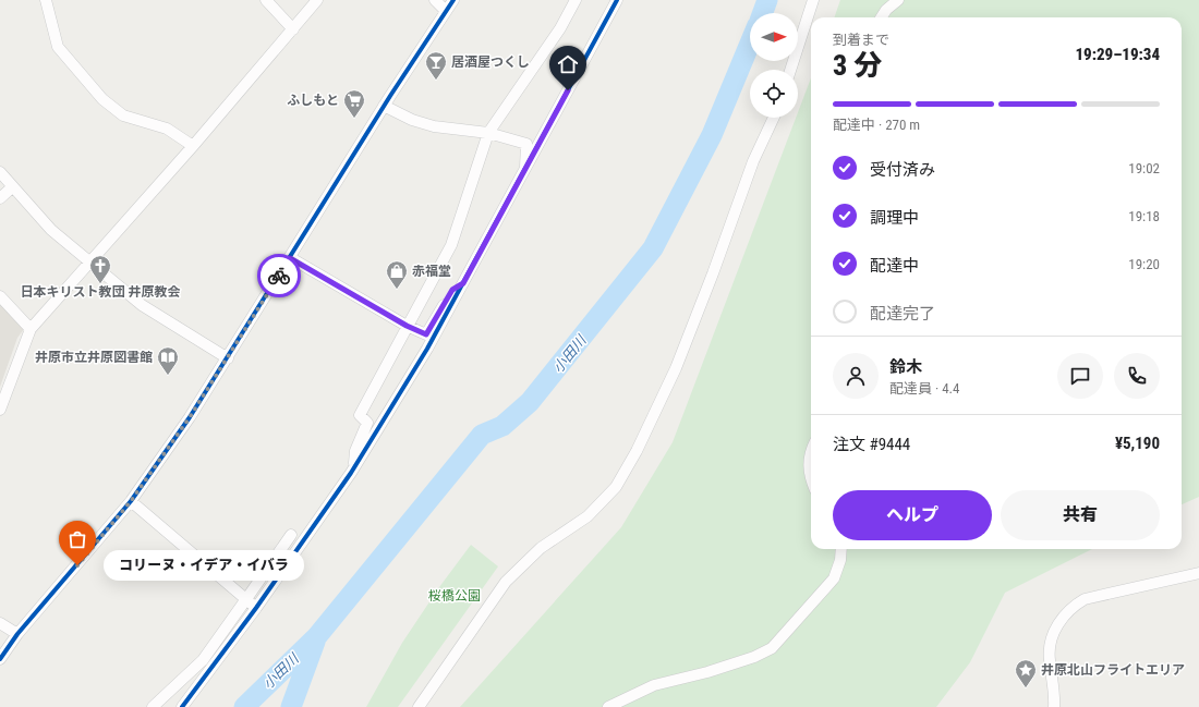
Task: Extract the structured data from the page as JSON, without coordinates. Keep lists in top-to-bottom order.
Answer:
{
  "water": ["小田川"],
  "parks": ["桜橋公園"],
  "places": {
    "bar": ["居酒屋つくし"],
    "supermarket": ["ふしもと"],
    "church": ["日本キリスト教団 井原教会"],
    "shop": ["赤福堂"],
    "library": ["井原市立井原図書館"],
    "other": ["コリーヌ・イデア・イバラ"],
    "place": ["井原北山フライトエリア"]
  },
  "north": "right",
  "page": {
    "heading": ["3 分", "到着まで", "19:29–19:34"],
    "panel": [
      "鈴木",
      "配達員 · 4.4",
      "注文 #9444",
      "¥5,190"
    ],
    "bar": "配達中 · 270 m",
    "list": [
      ["受付済み", "19:02"],
      ["調理中", "19:18"],
      ["配達中", "19:20"],
      "配達完了"
    ],
    "buttons": ["ヘルプ", "共有"],
    "bubble": "コリーヌ・イデア・イバラ"
  }
}
